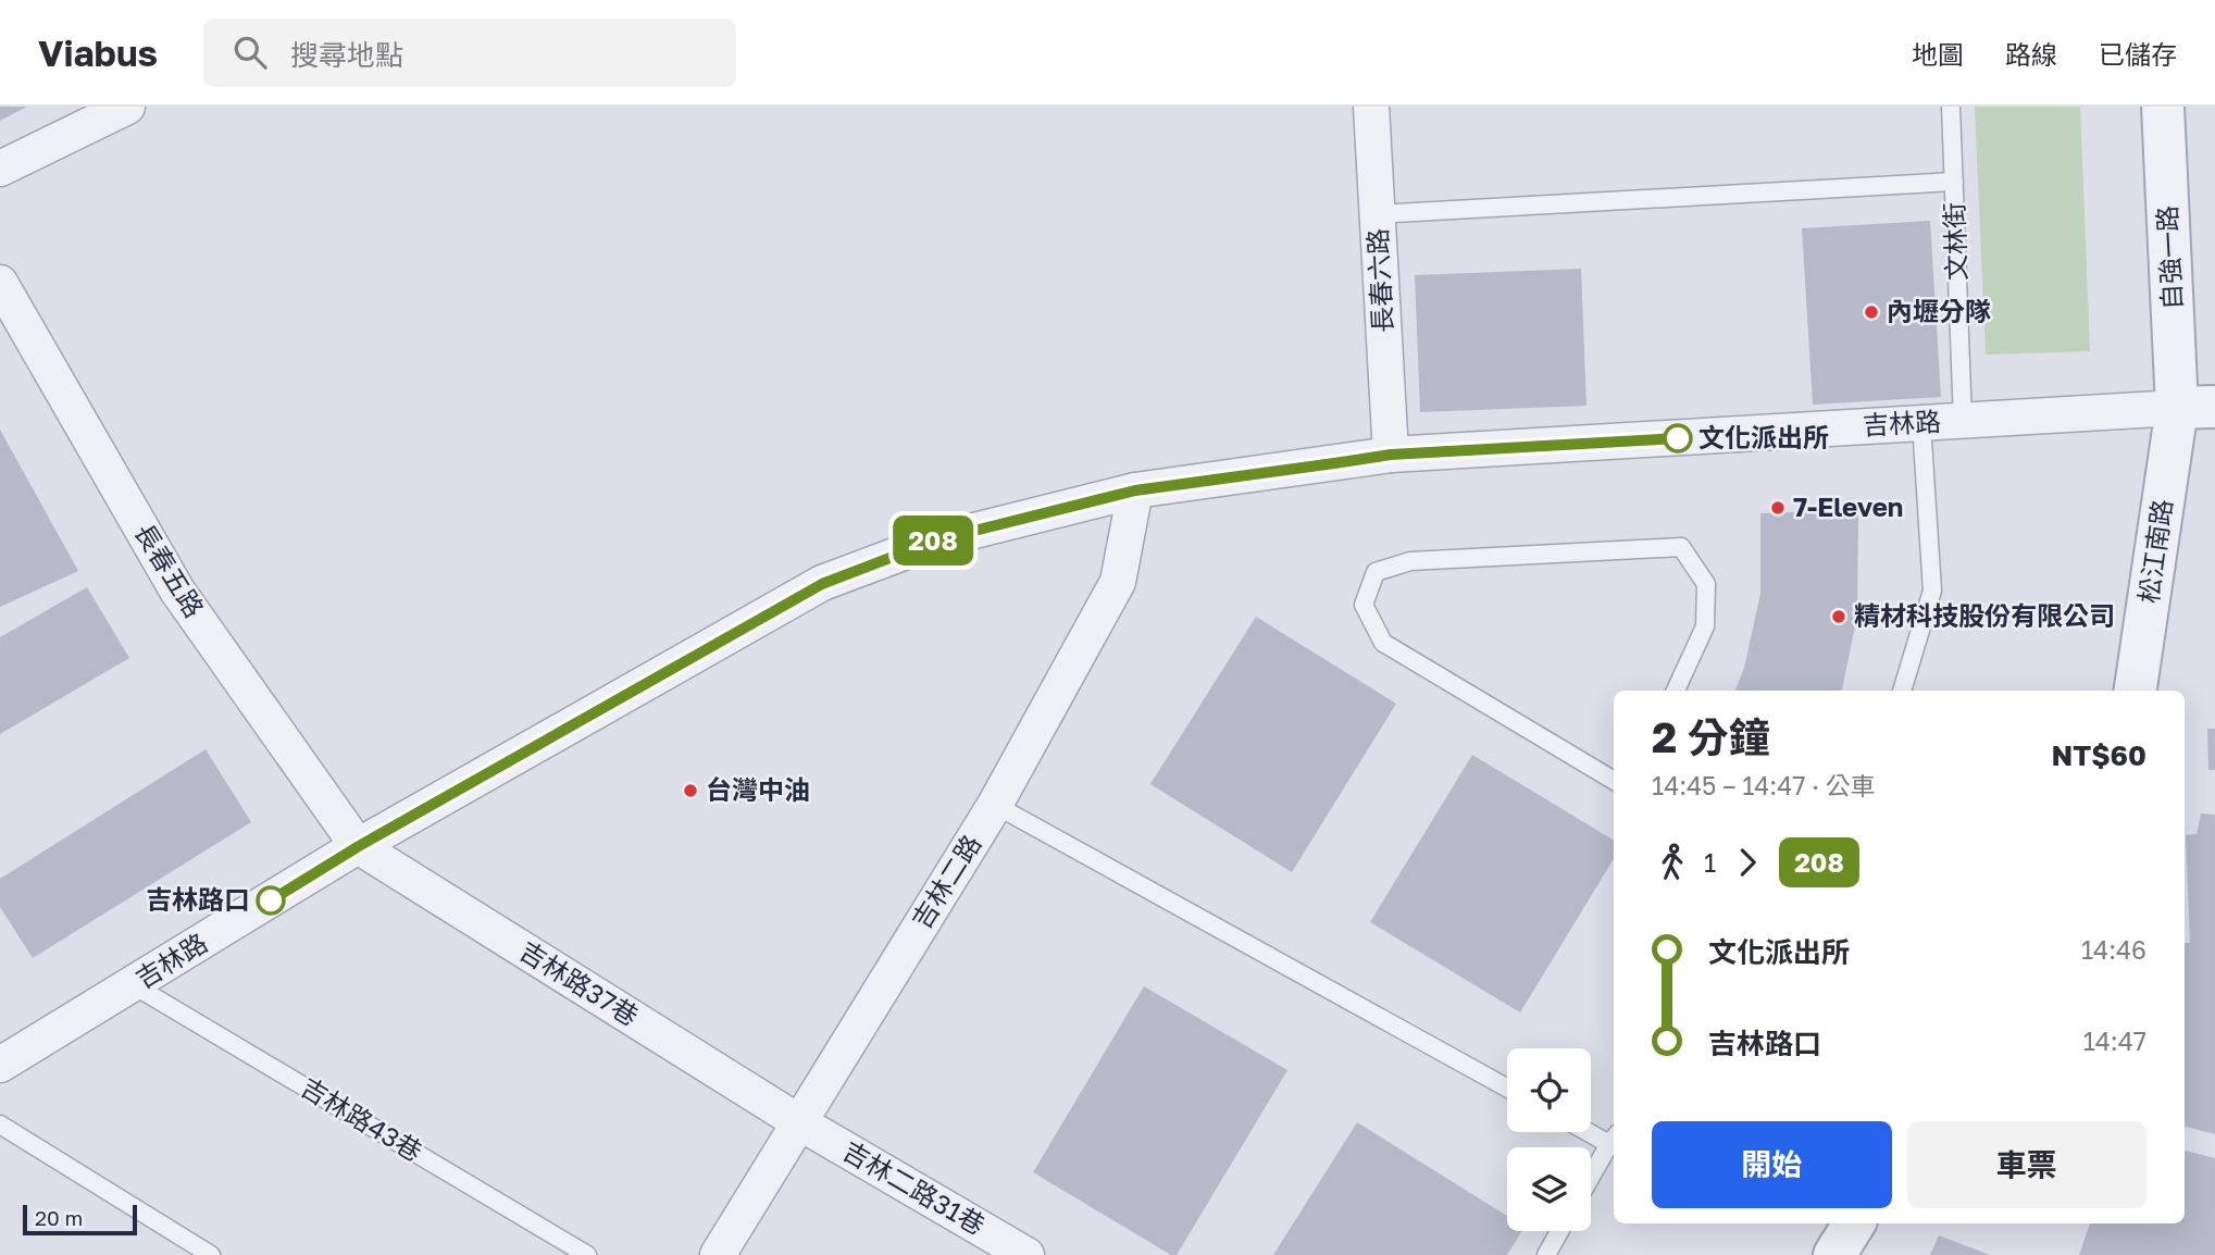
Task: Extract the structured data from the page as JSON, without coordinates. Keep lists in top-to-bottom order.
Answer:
{
  "streets": {
    "street": [
      "自強一路",
      "長春六路",
      "吉林路",
      "松江南路",
      "長春五路",
      "吉林二路",
      "吉林路37巷",
      "吉林二路31巷"
    ],
    "lane": ["文林街", "吉林路43巷"]
  },
  "crossings": [
    ["文林街", "吉林路"],
    ["自強一路", "吉林路"],
    ["自強一路", "松江南路"],
    ["長春六路", "吉林路"],
    ["吉林路", "松江南路"],
    ["吉林路", "長春五路"],
    ["吉林路", "吉林二路"],
    ["吉林路", "吉林路37巷"],
    ["吉林路", "吉林路43巷"],
    ["長春五路", "吉林路37巷"],
    ["吉林二路", "吉林路37巷"],
    ["吉林二路", "吉林二路31巷"],
    ["吉林路37巷", "吉林二路31巷"]
  ],
  "places": [
    "內壢分隊",
    "文化派出所",
    "7-Eleven",
    "精材科技股份有限公司",
    "台灣中油",
    "吉林路口"
  ],
  "lines": ["bus line 208"],
  "scale_bar": "20 m",
  "page": {
    "header": "Viabus",
    "search": "搜尋地點",
    "nav": ["地圖", "路線", "已儲存"],
    "on_map": "208",
    "heading": ["2 分鐘", "14:45 – 14:47 · 公車", "NT$60"],
    "legs": ["1", "208"],
    "list": [
      {
        "name": "文化派出所",
        "value": "14:46"
      },
      {
        "name": "吉林路口",
        "value": "14:47"
      }
    ],
    "buttons": ["開始", "車票"],
    "scale": "20 m"
  }
}
